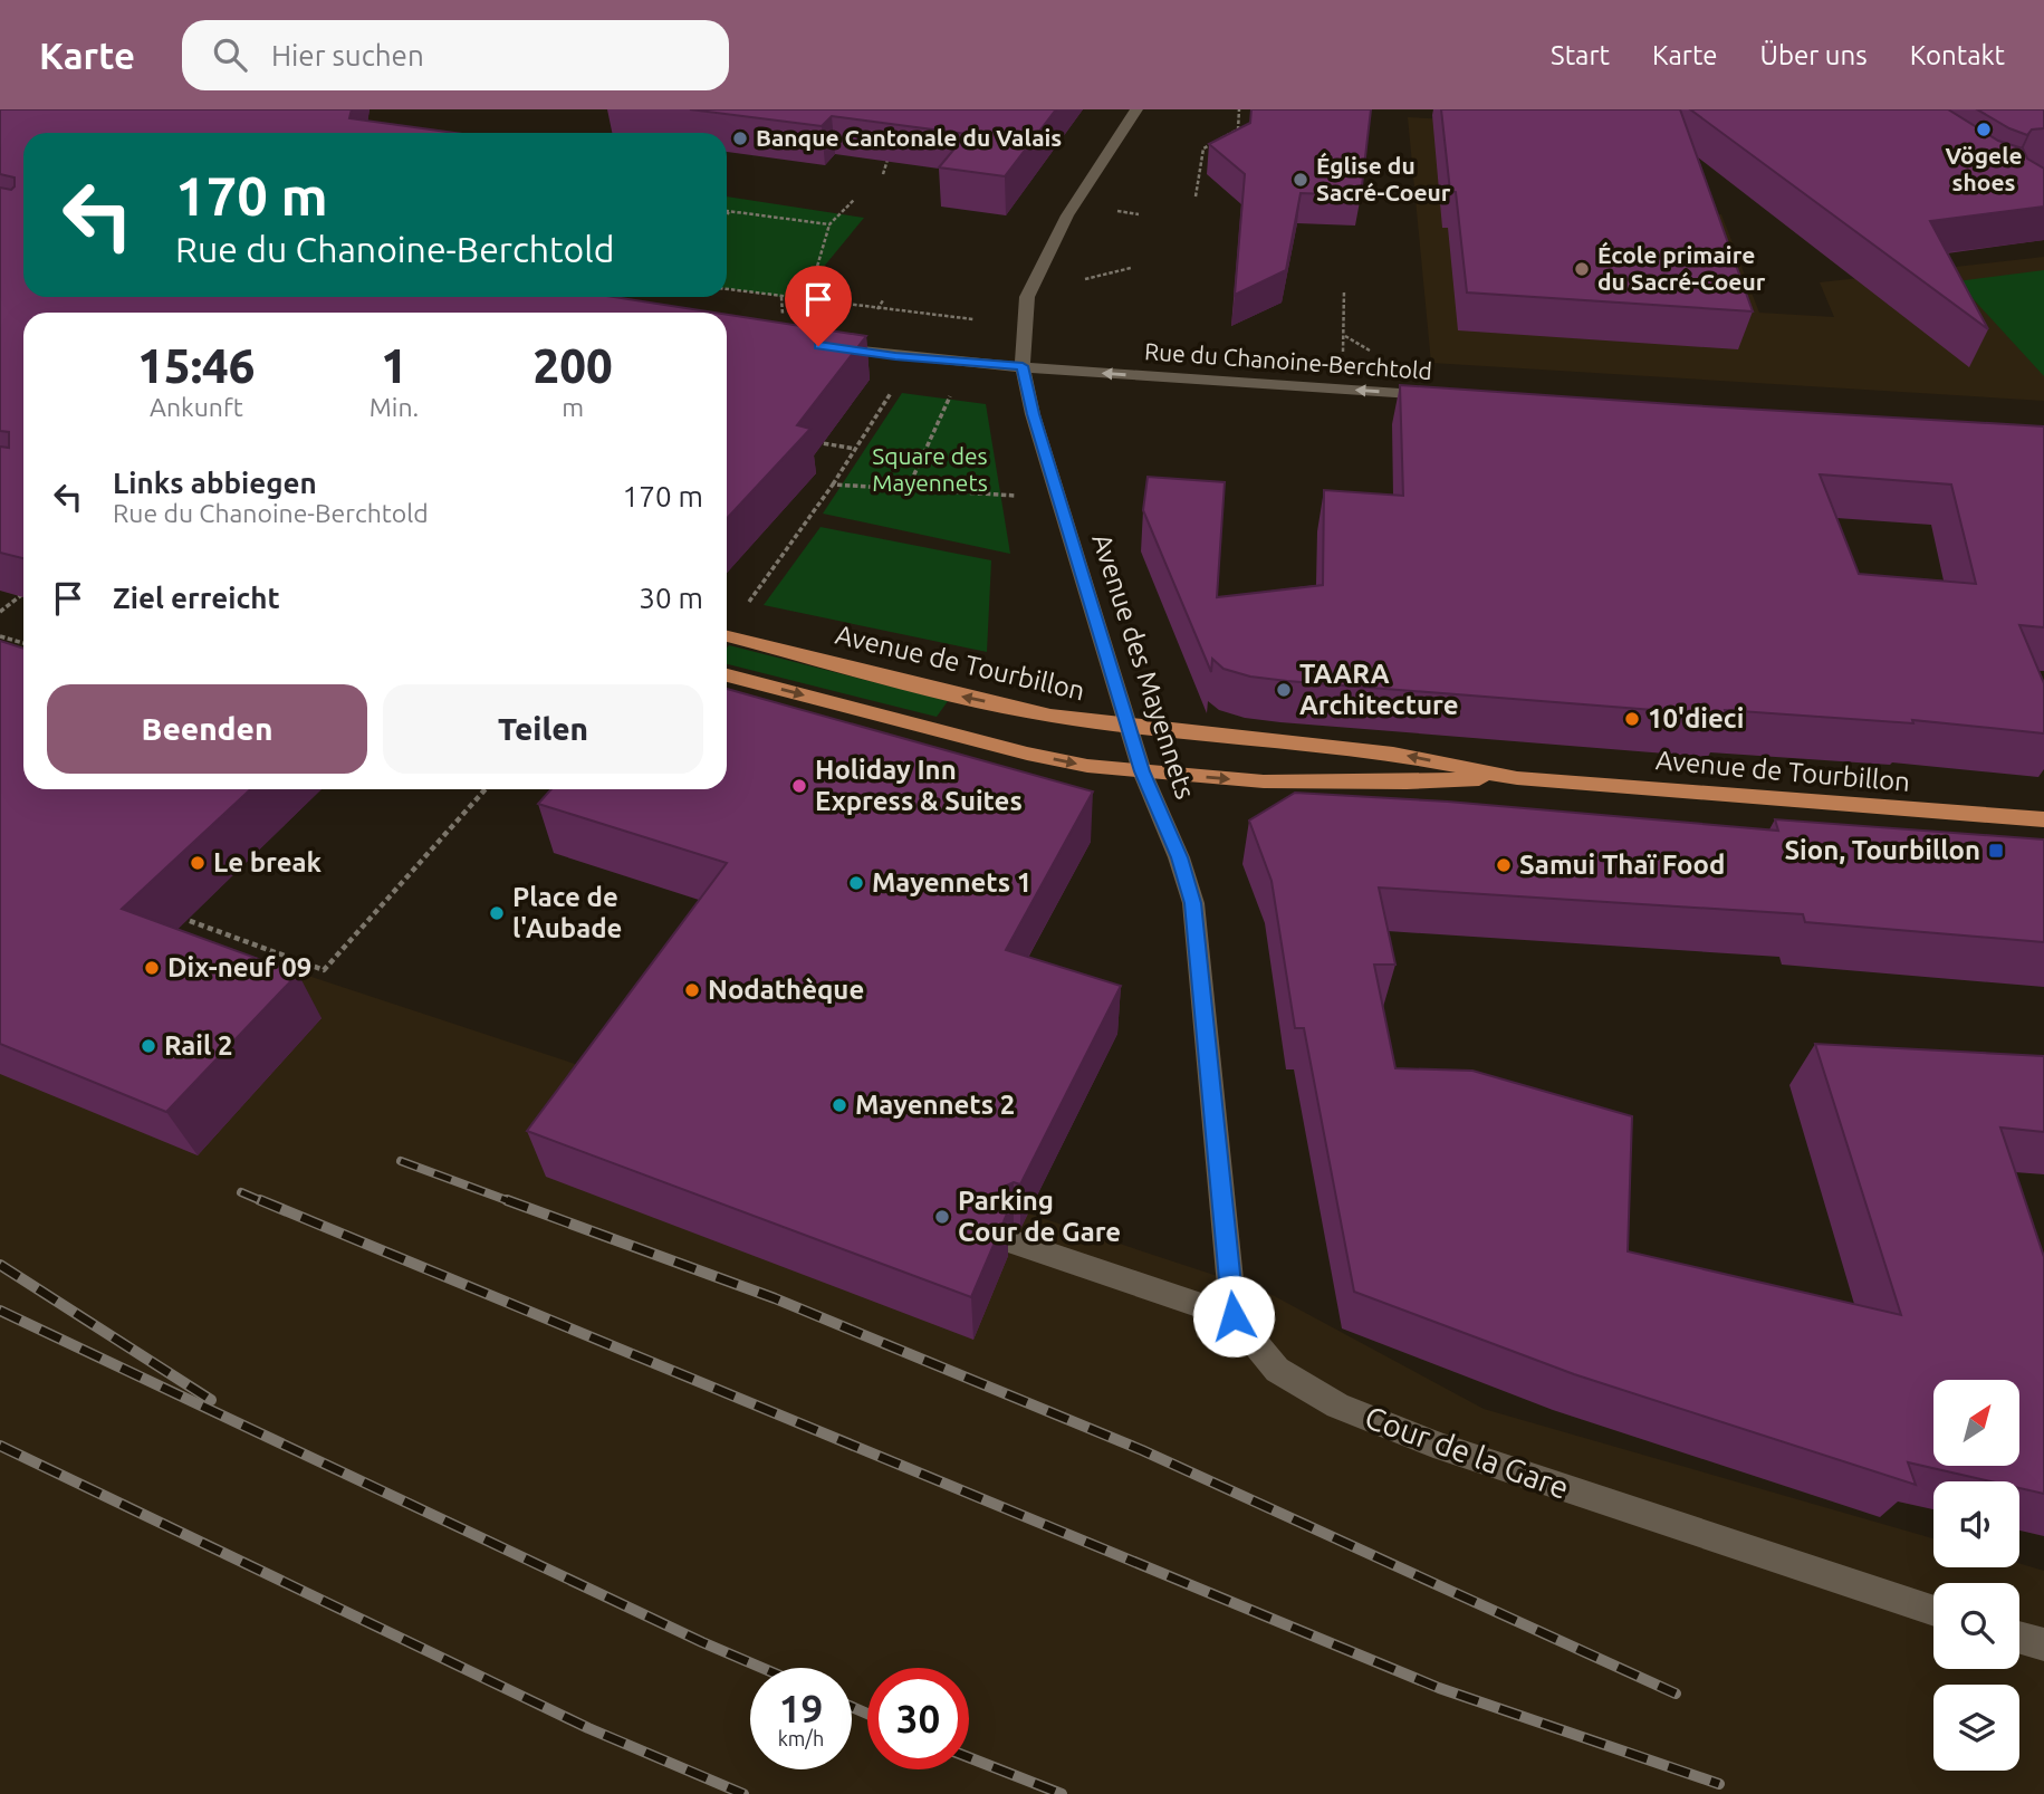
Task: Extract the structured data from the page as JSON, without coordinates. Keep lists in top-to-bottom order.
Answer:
{
  "streets": {
    "main road": ["Avenue de Tourbillon"],
    "street": ["Rue du Chanoine-Berchtold", "Avenue des Mayennets", "Cour de la Gare"]
  },
  "crossings": [
    ["Rue du Chanoine-Berchtold", "Avenue des Mayennets"],
    ["Avenue de Tourbillon", "Avenue des Mayennets"],
    ["Avenue des Mayennets", "Cour de la Gare"]
  ],
  "one_way": ["Rue du Chanoine-Berchtold"],
  "parks": ["Square des Mayennets"],
  "places": {
    "other": [
      "Vögele shoes",
      "Banque Cantonale du Valais",
      "Église du Sacré-Coeur",
      "École primaire du Sacré-Coeur",
      "TAARA Architecture",
      "10'dieci",
      "Holiday Inn Express & Suites",
      "Le break",
      "Samui Thaï Food",
      "Mayennets 1",
      "Place de l'Aubade",
      "Dix-neuf 09",
      "Nodathèque",
      "Rail 2",
      "Mayennets 2",
      "Parking Cour de Gare"
    ],
    "transit": ["Sion, Tourbillon"]
  },
  "north": "top right",
  "page": {
    "header": "Karte",
    "search": "Hier suchen",
    "nav": [
      "Start",
      "Karte",
      "Über uns",
      "Kontakt"
    ],
    "turn": ["170 m", "Rue du Chanoine-Berchtold"],
    "eta": [
      "15:46",
      "Ankunft",
      "1",
      "Min.",
      "200",
      "m"
    ],
    "list": [
      {
        "name": "Links abbiegen",
        "note": "Rue du Chanoine-Berchtold",
        "value": "170 m"
      },
      {
        "name": "Ziel erreicht",
        "value": "30 m"
      }
    ],
    "buttons": ["Beenden", "Teilen"],
    "speed": "19 km/h",
    "limit": "30"
  }
}
